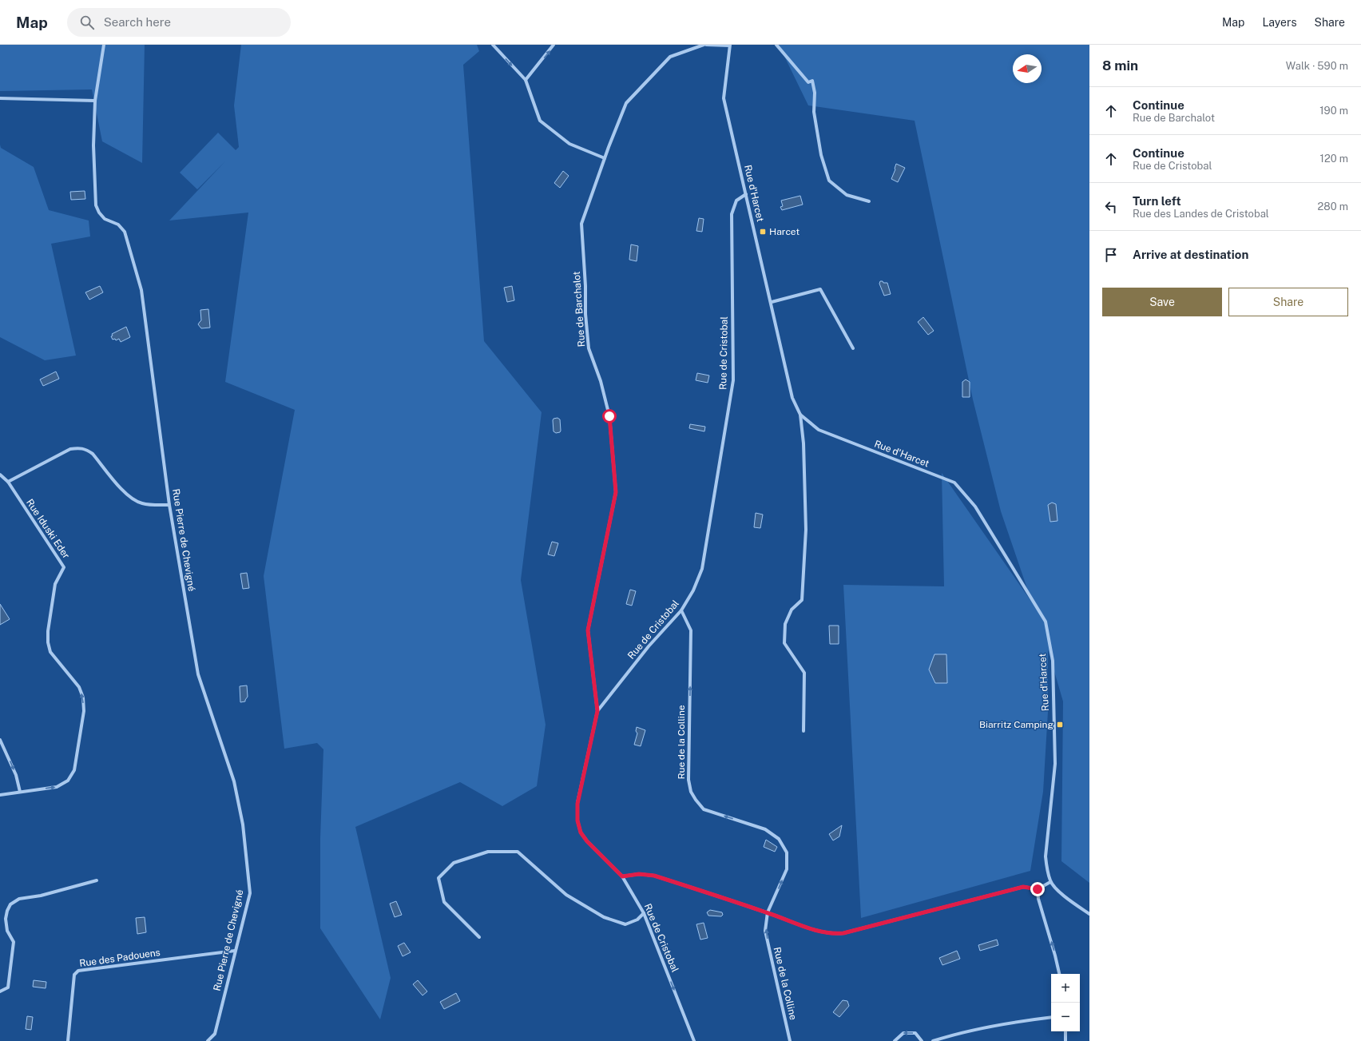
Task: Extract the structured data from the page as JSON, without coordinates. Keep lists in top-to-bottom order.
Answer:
{
  "streets": {
    "street": [
      "Rue d'Harcet",
      "Rue de Barchalot",
      "Rue de Cristobal",
      "Rue Iduski Eder",
      "Rue Pierre de Chevigné",
      "Rue de la Colline",
      "Rue des Padouens"
    ]
  },
  "crossings": [
    ["Rue d'Harcet", "Rue de Cristobal"],
    ["Rue de Barchalot", "Rue de Cristobal"],
    ["Rue de Cristobal", "Rue de la Colline"],
    ["Rue Pierre de Chevigné", "Rue des Padouens"]
  ],
  "one_way": ["Rue Iduski Eder", "Rue de la Colline"],
  "places": {
    "transit": ["Harcet", "Biarritz Camping"]
  },
  "north": "left",
  "page": {
    "header": "Map",
    "search": "Search here",
    "nav": ["Map", "Layers", "Share"],
    "heading": ["8 min", "Walk · 590 m"],
    "list": [
      ["Continue", "Rue de Barchalot", "190 m"],
      ["Continue", "Rue de Cristobal", "120 m"],
      ["Turn left", "Rue des Landes de Cristobal", "280 m"],
      "Arrive at destination"
    ],
    "buttons": ["Save", "Share"],
    "map_buttons": ["+", "−"]
  }
}
